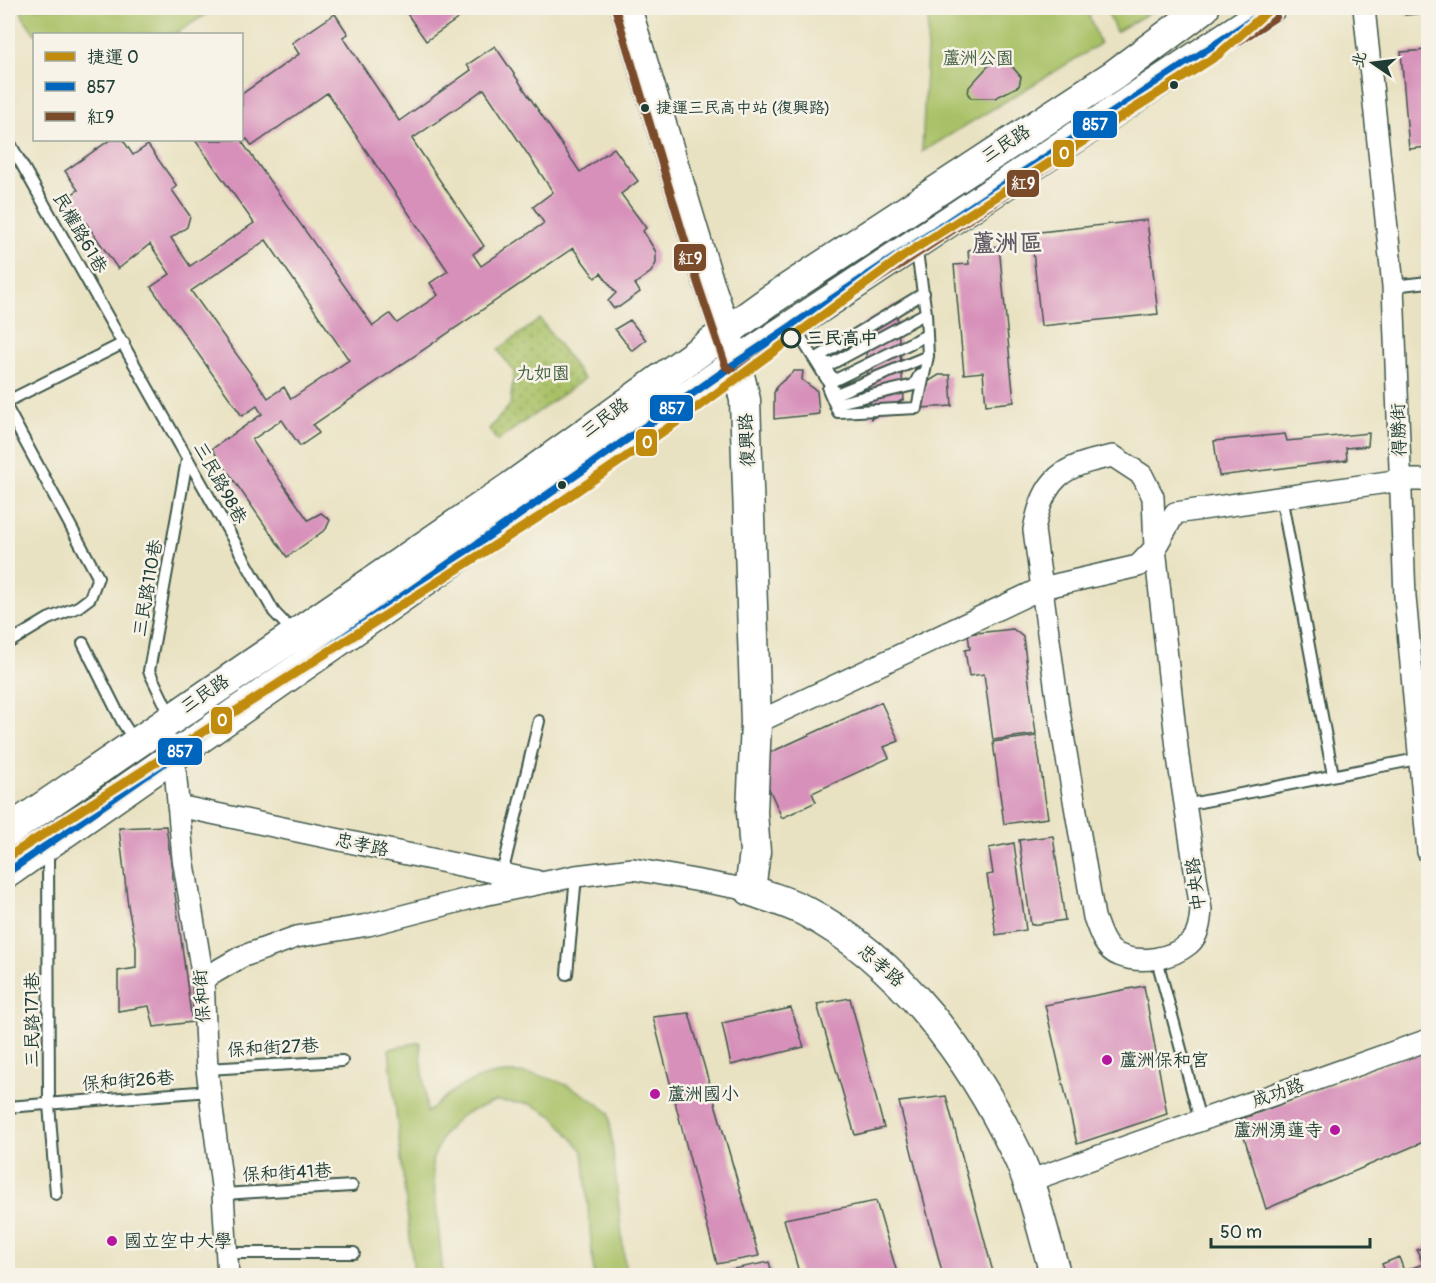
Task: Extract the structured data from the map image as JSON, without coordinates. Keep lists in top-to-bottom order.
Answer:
{
  "streets": {
    "main road": ["三民路", "復興路", "忠孝路"],
    "street": [
      "得勝街",
      "中央路",
      "保和街",
      "成功路"
    ],
    "lane": [
      "民權路61巷",
      "三民路98巷",
      "三民路110巷",
      "三民路171巷",
      "保和街27巷",
      "保和街26巷",
      "保和街41巷"
    ]
  },
  "crossings": [
    ["三民路", "復興路"],
    ["三民路", "三民路98巷"],
    ["三民路", "三民路110巷"],
    ["三民路", "保和街"],
    ["三民路", "三民路171巷"],
    ["民權路61巷", "三民路98巷"],
    ["復興路", "忠孝路"],
    ["三民路98巷", "三民路110巷"],
    ["三民路110巷", "保和街"],
    ["忠孝路", "保和街"],
    ["忠孝路", "成功路"],
    ["保和街", "保和街27巷"],
    ["保和街", "保和街26巷"],
    ["保和街", "保和街41巷"],
    ["三民路171巷", "保和街26巷"]
  ],
  "districts": ["蘆洲區"],
  "parks": ["蘆洲公園", "九如園"],
  "places": [
    "捷運三民高中站 (復興路)",
    "三民高中",
    "蘆洲保和宮",
    "蘆洲國小",
    "蘆洲湧蓮寺",
    "國立空中大學"
  ],
  "lines": ["metro line O", "transit line 857", "transit line 紅9"],
  "legend": ["捷運 O", "857", "紅9"],
  "scale_bar": "50 m",
  "north": "left"
}
